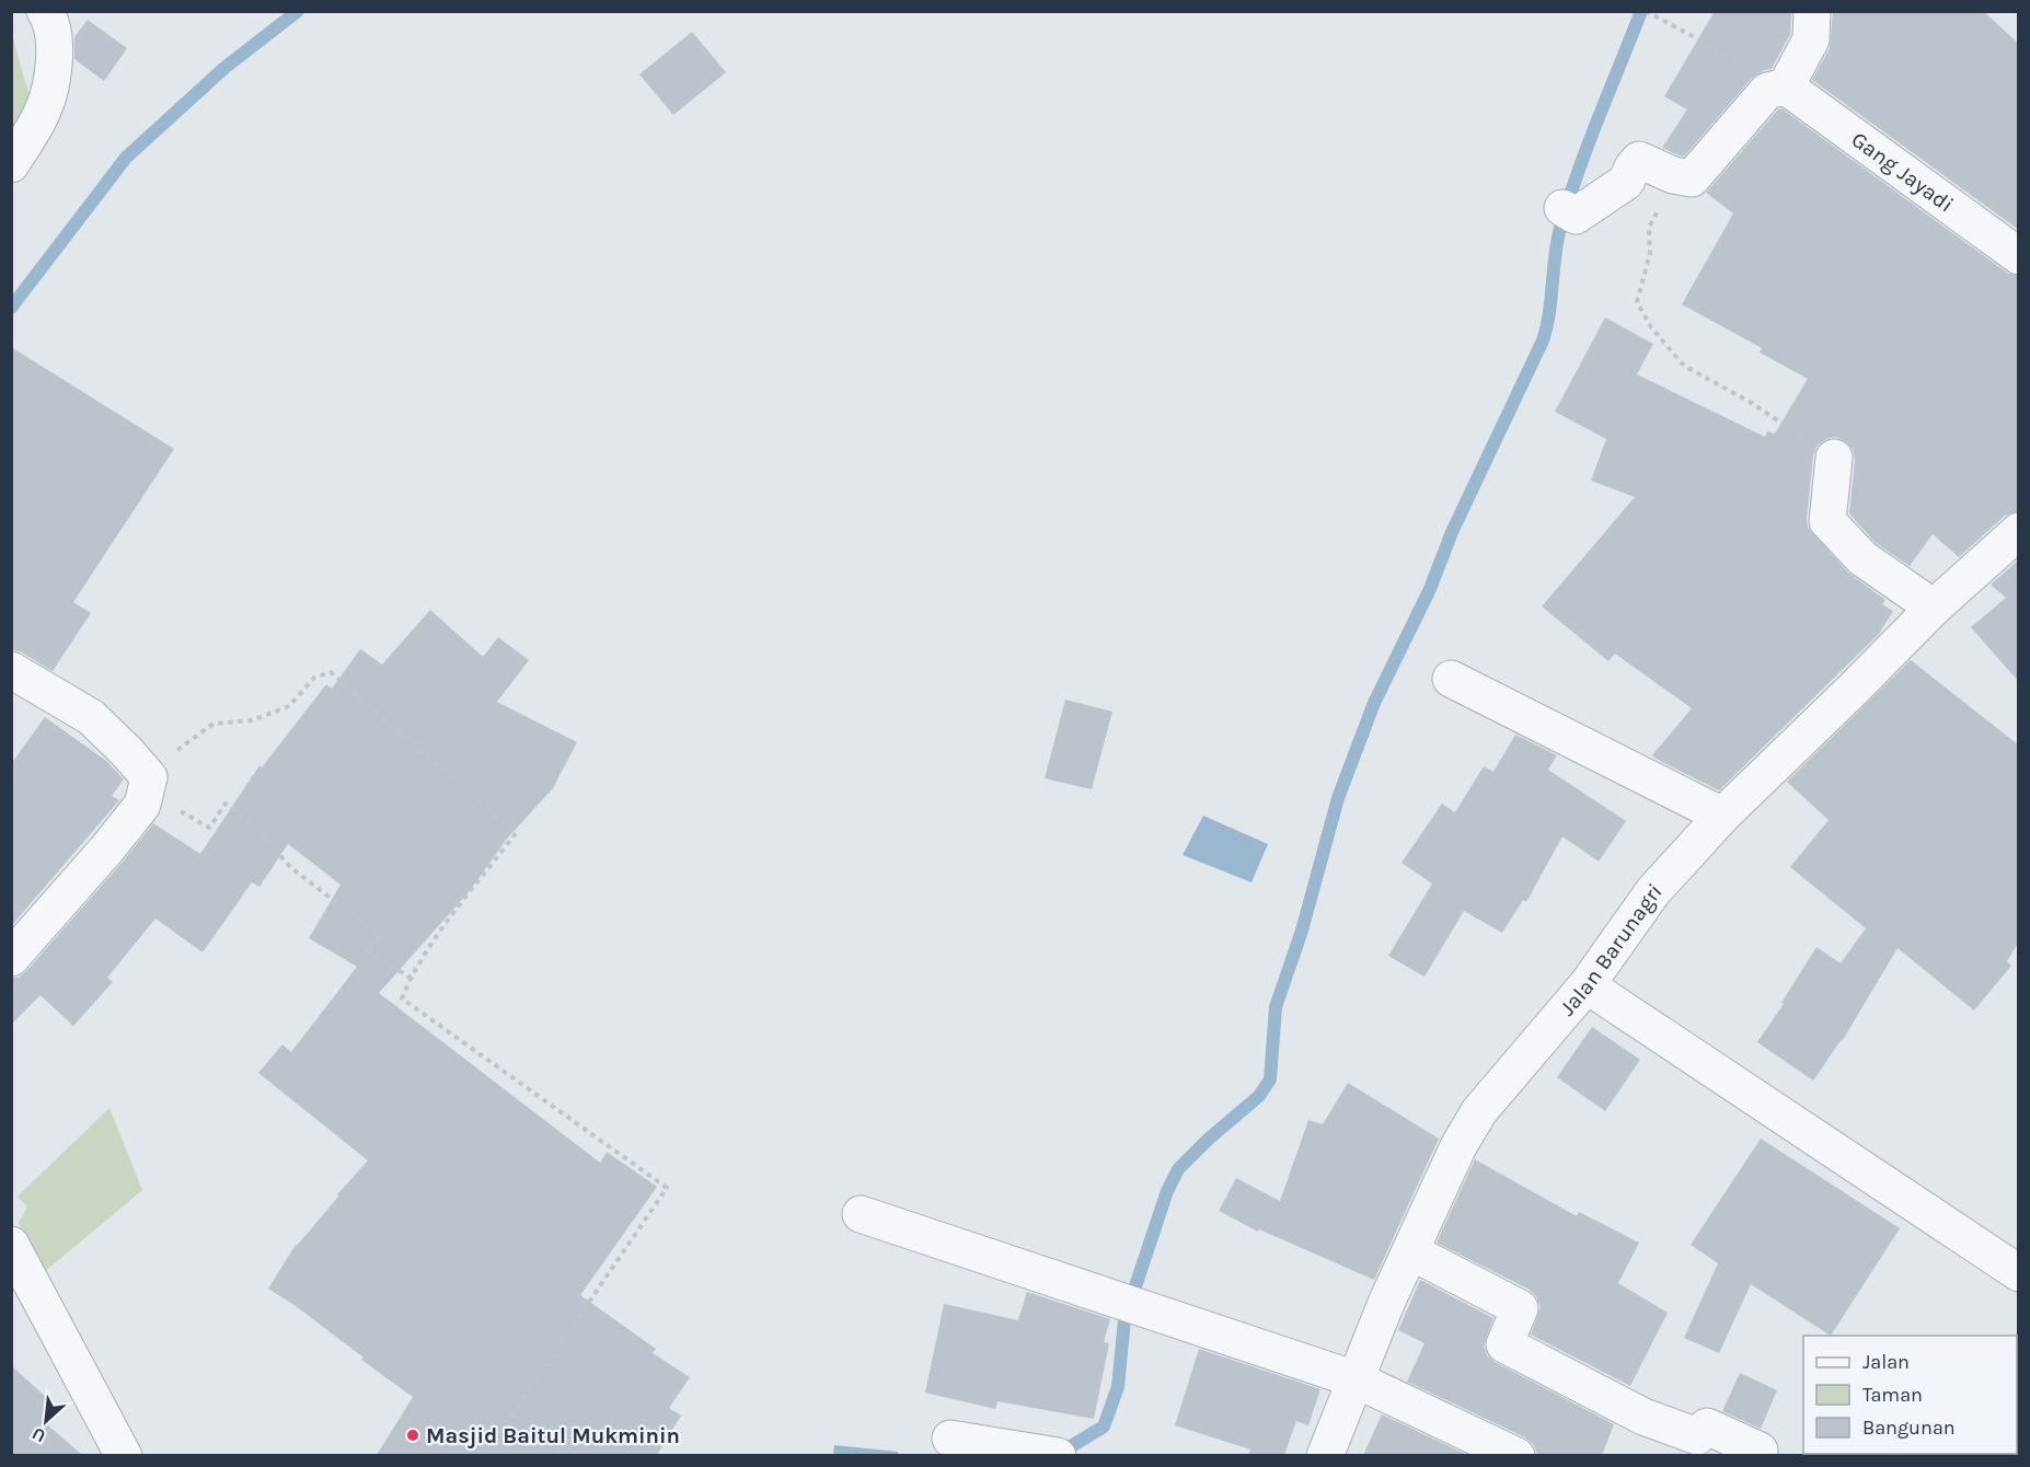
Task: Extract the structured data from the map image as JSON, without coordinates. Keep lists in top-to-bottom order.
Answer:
{
  "streets": {
    "street": ["Gang Jayadi", "Jalan Barunagri"]
  },
  "places": ["Masjid Baitul Mukminin"],
  "legend": ["Jalan", "Taman", "Bangunan"],
  "north": "bottom left"
}
